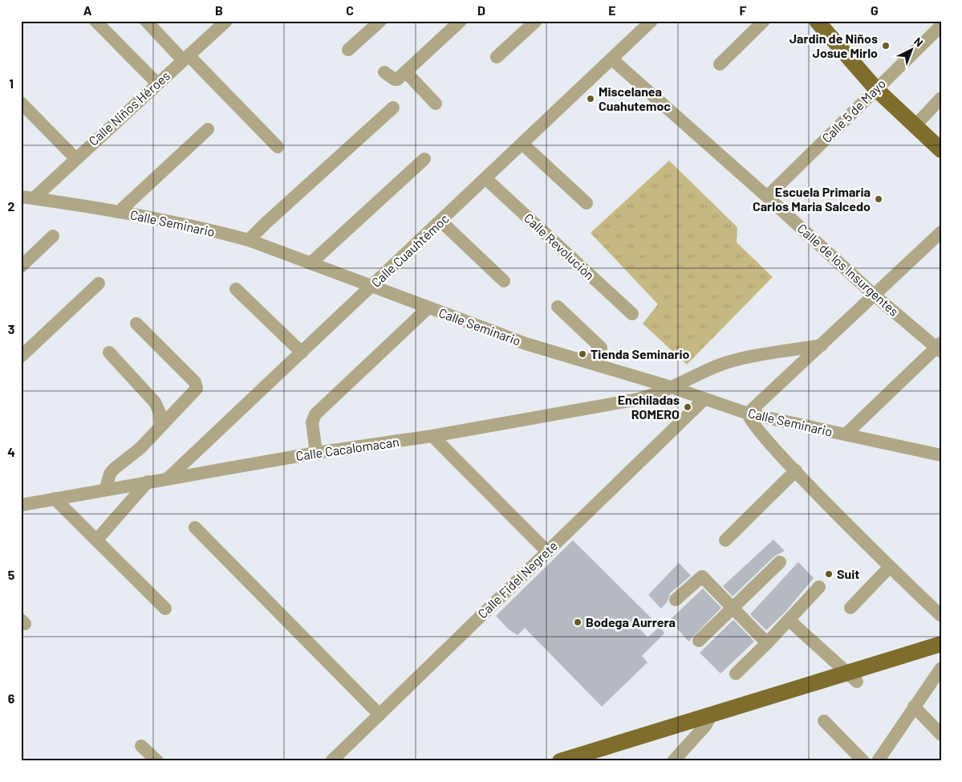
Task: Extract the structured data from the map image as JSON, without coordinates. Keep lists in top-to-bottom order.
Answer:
{
  "streets": {
    "street": [
      "Calle Niños Héroes",
      "Calle 5 de Mayo",
      "Calle Seminario",
      "Calle Revolución",
      "Calle Cuauhtémoc",
      "Calle de los Insurgentes",
      "Calle Cacalomacan",
      "Calle Fidel Negrete"
    ]
  },
  "crossings": [
    ["Calle Niños Héroes", "Calle Seminario"],
    ["Calle 5 de Mayo", "Calle de los Insurgentes"],
    ["Calle Seminario", "Calle Cuauhtémoc"],
    ["Calle Seminario", "Calle Cacalomacan"],
    ["Calle Seminario", "Calle Fidel Negrete"],
    ["Calle Revolución", "Calle Cuauhtémoc"],
    ["Calle Cuauhtémoc", "Calle de los Insurgentes"],
    ["Calle Cuauhtémoc", "Calle Cacalomacan"]
  ],
  "places": [
    "Jardin de Niños Josue Mirlo",
    "Miscelanea Cuahutemoc",
    "Escuela Primaria Carlos Maria Salcedo",
    "Tienda Seminario",
    "Enchiladas ROMERO",
    "Suit",
    "Bodega Aurrera"
  ],
  "north": "top right",
  "grid": {
    "columns": [
      "A",
      "B",
      "C",
      "D",
      "E",
      "F",
      "G"
    ],
    "rows": [
      "1",
      "2",
      "3",
      "4",
      "5",
      "6"
    ]
  }
}
